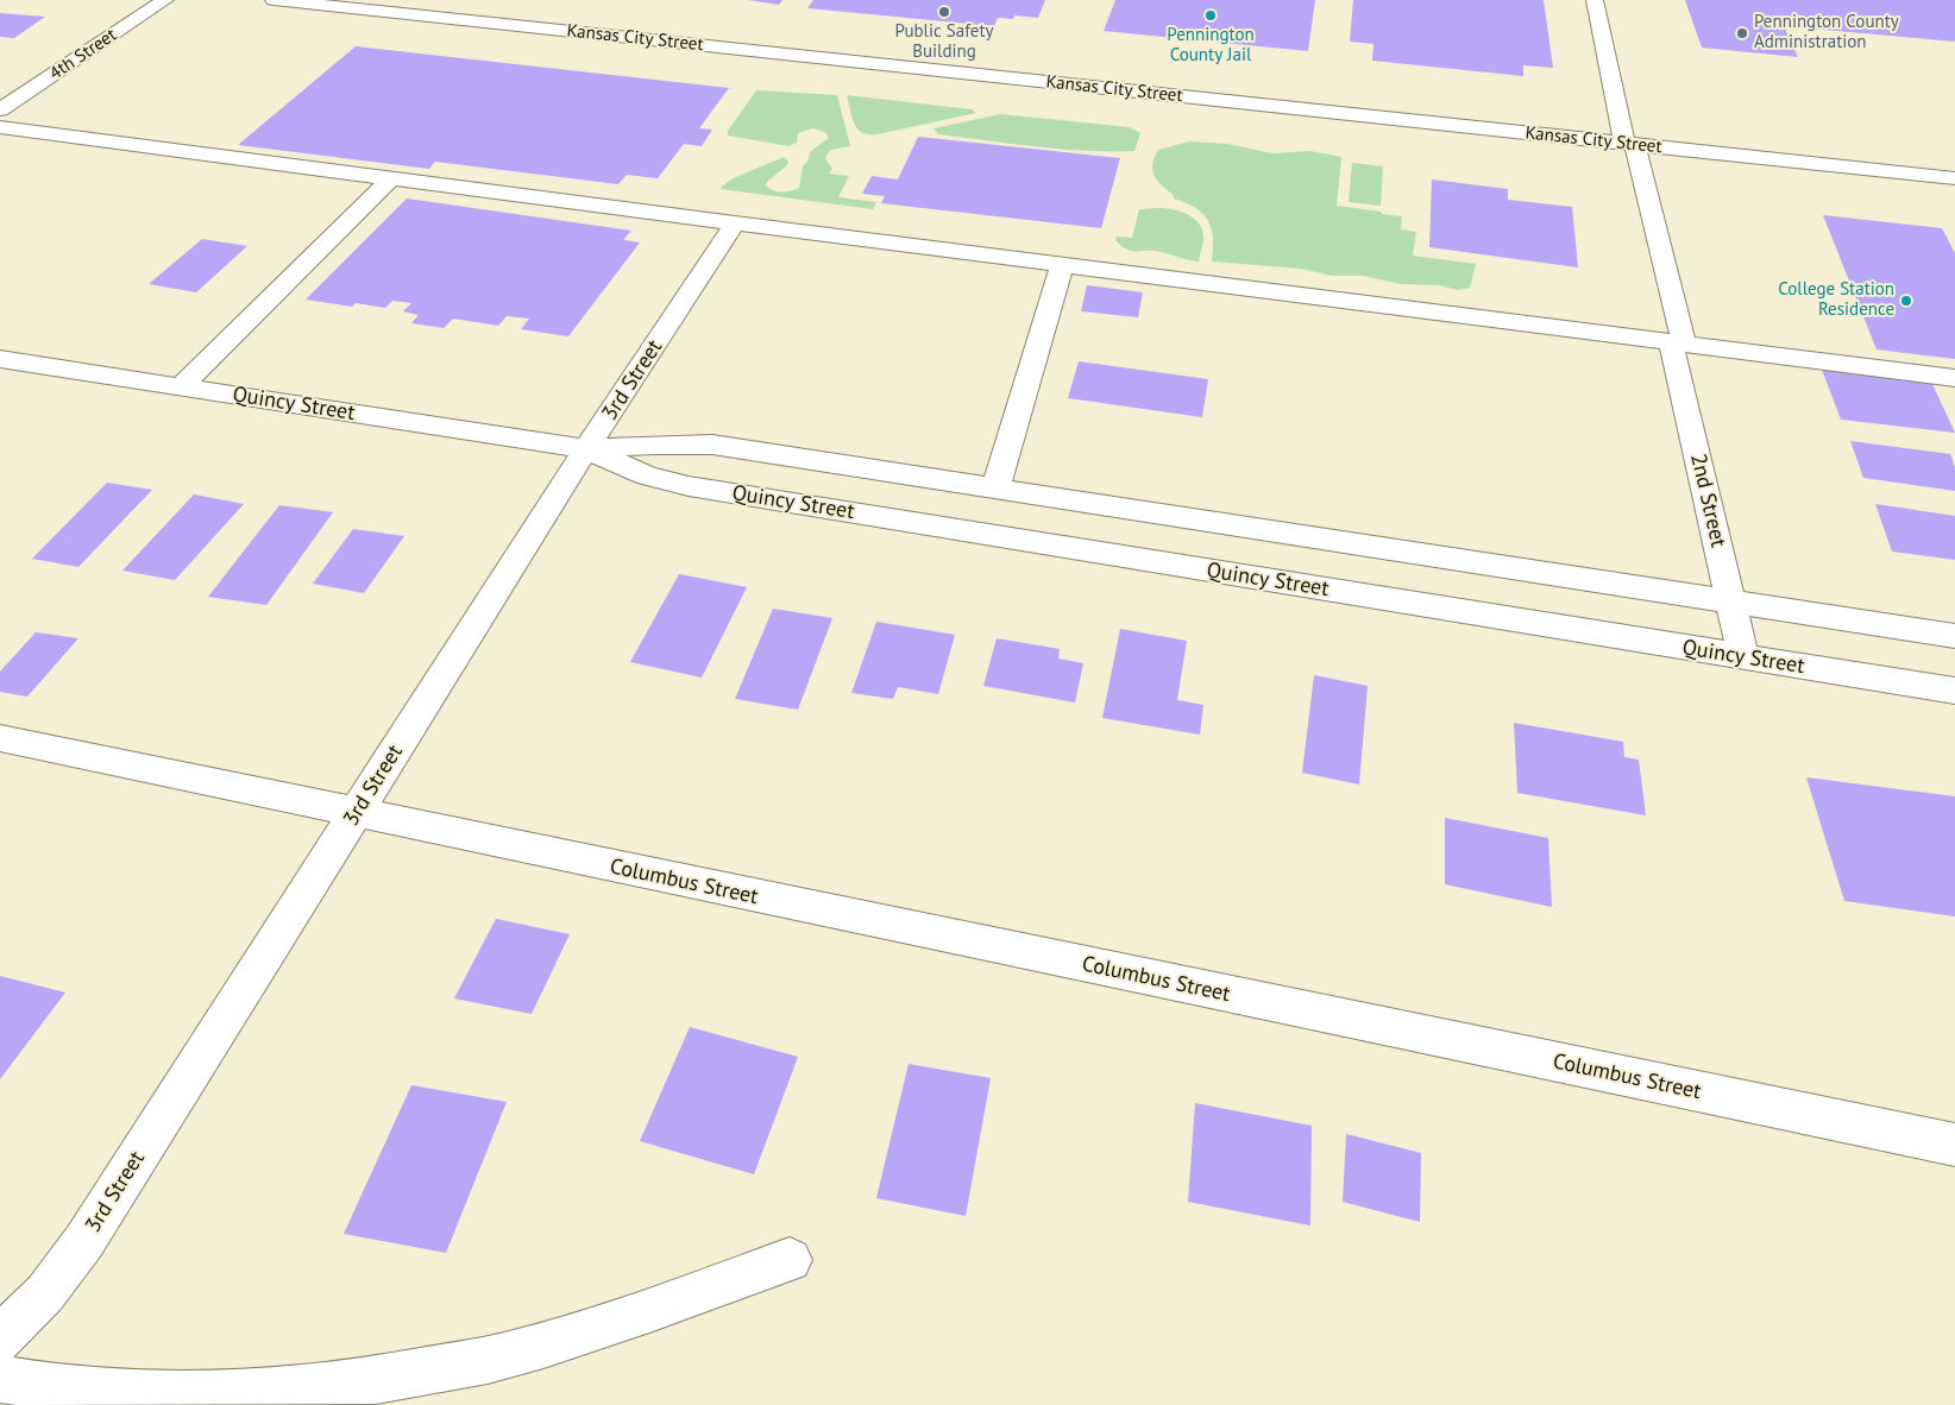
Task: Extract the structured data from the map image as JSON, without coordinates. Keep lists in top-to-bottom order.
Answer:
{
  "streets": {
    "street": [
      "Kansas City Street",
      "4th Street",
      "3rd Street",
      "Quincy Street",
      "2nd Street",
      "Columbus Street"
    ]
  },
  "crossings": [
    ["Kansas City Street", "2nd Street"],
    ["3rd Street", "Quincy Street"],
    ["3rd Street", "Columbus Street"],
    ["Quincy Street", "2nd Street"]
  ],
  "places": [
    "Public Safety Building",
    "Pennington County Jail",
    "Pennington County Administration",
    "College Station Residence"
  ]
}
